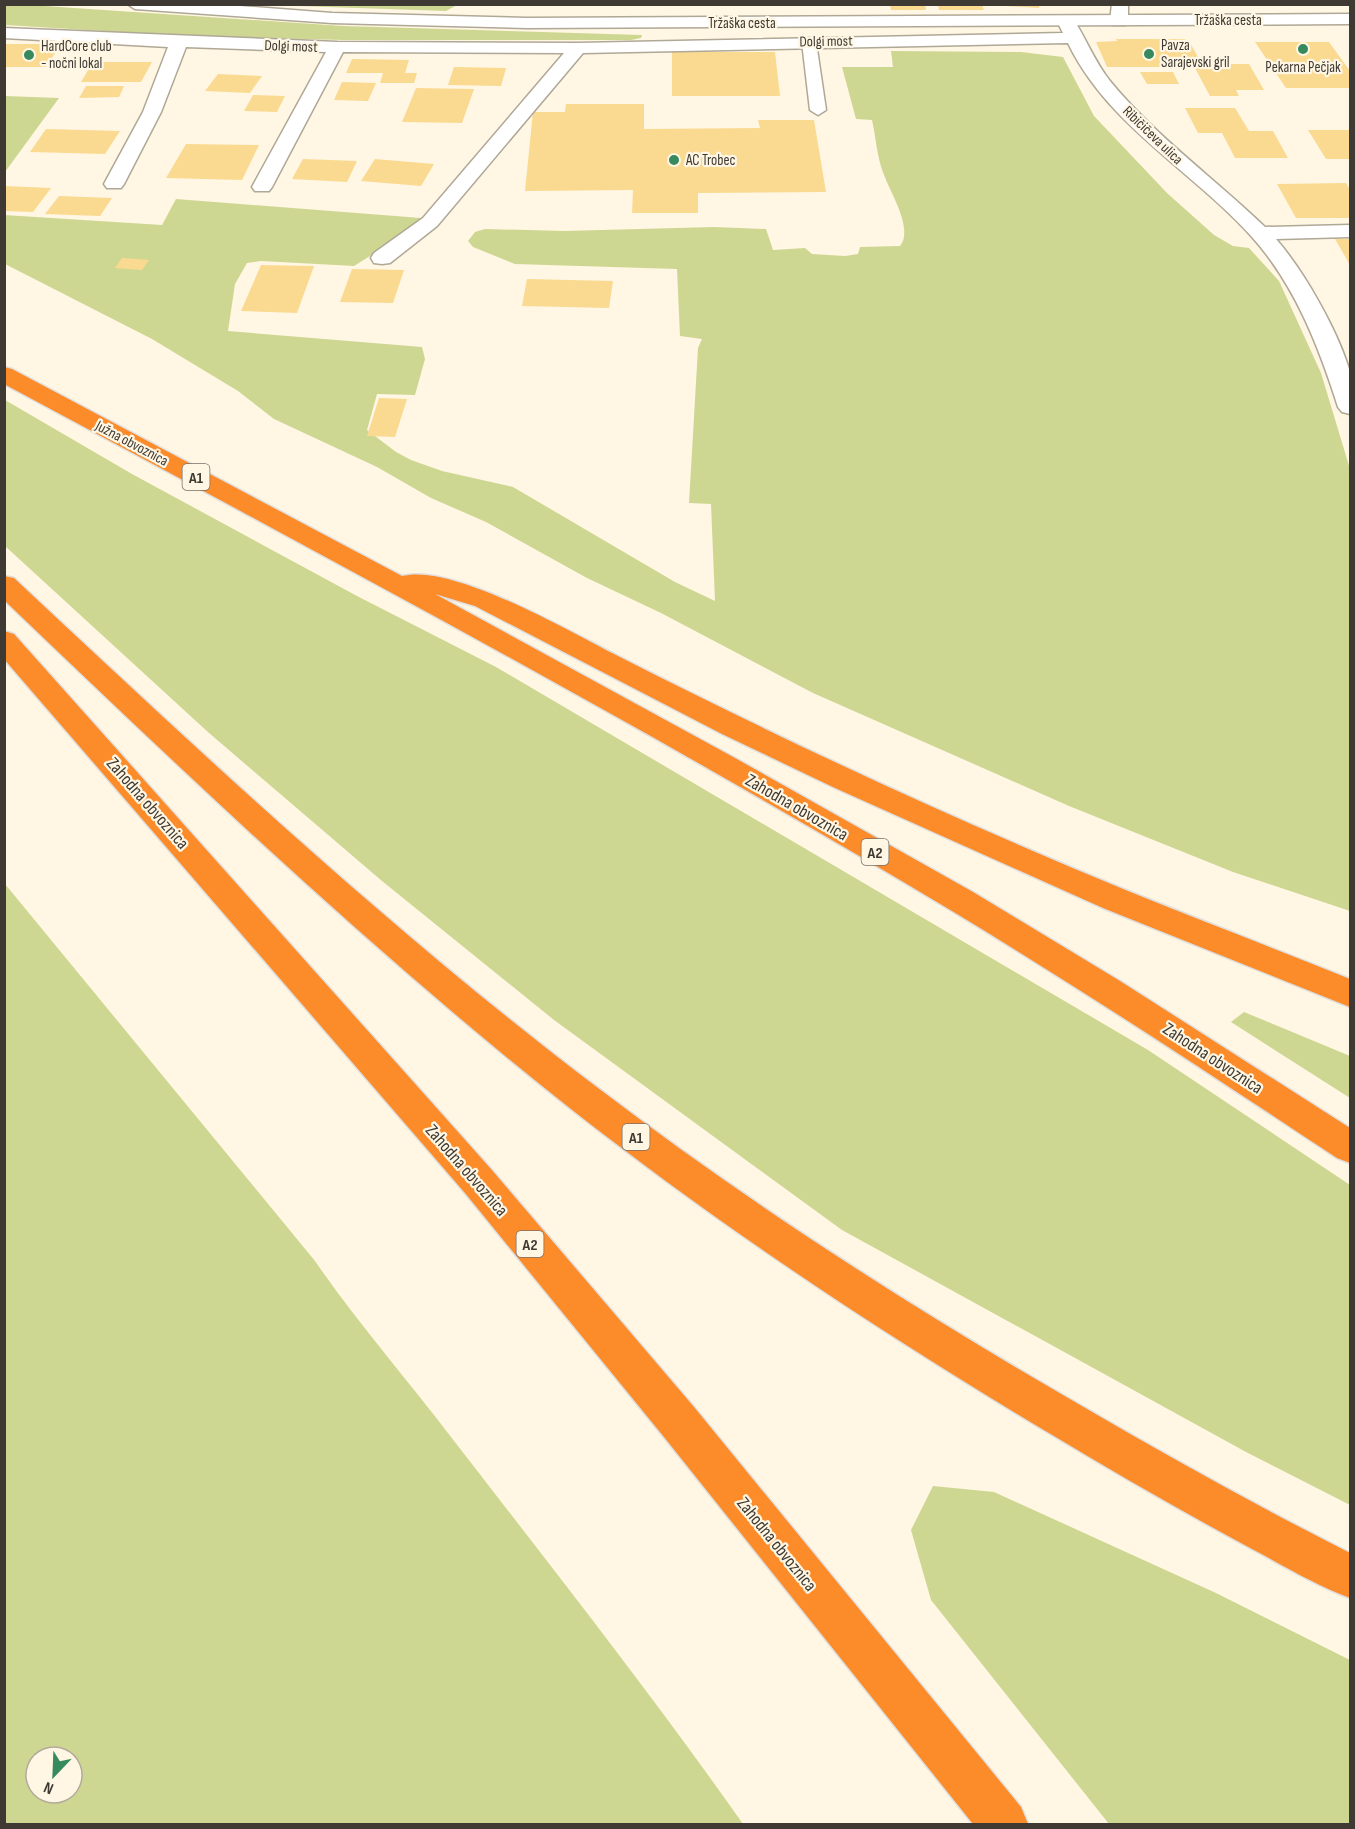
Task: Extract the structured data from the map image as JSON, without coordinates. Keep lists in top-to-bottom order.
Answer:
{
  "streets": {
    "highway": [
      "Južna obvoznica",
      "A1",
      "Zahodna obvoznica",
      "A2"
    ],
    "street": ["Tržaška cesta", "Dolgi most", "Ribičičeva ulica"]
  },
  "crossings": [
    ["Tržaška cesta", "Dolgi most"],
    ["Tržaška cesta", "Ribičičeva ulica"],
    ["Dolgi most", "Ribičičeva ulica"],
    ["Južna obvoznica", "A1"],
    ["Južna obvoznica", "Zahodna obvoznica"],
    ["A1", "Zahodna obvoznica"]
  ],
  "places": [
    "Pekarna Pečjak",
    "Pavza Sarajevski gril",
    "HardCore club - nočni lokal",
    "AC Trobec"
  ],
  "north": "bottom left"
}
